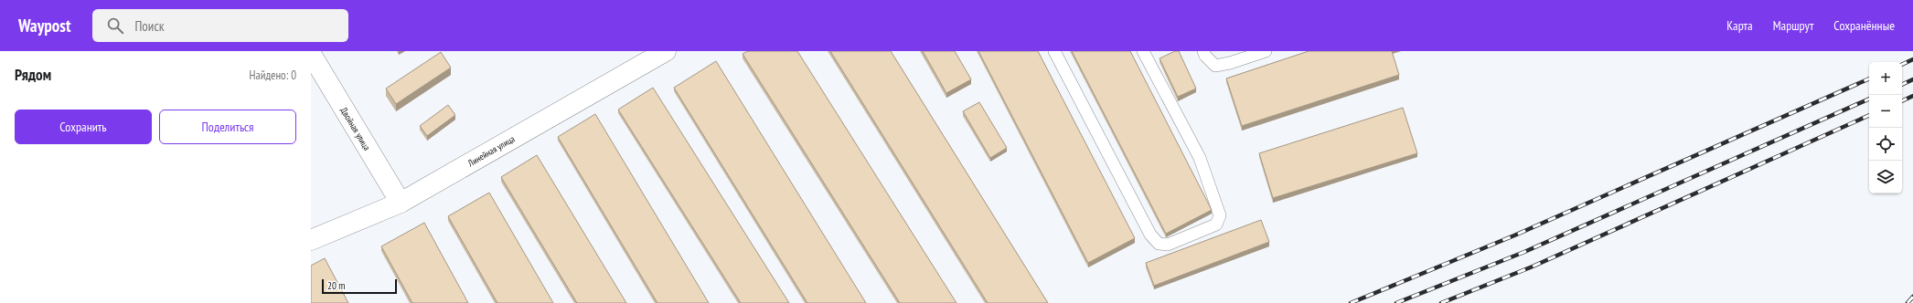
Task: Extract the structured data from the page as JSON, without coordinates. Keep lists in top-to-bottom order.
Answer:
{
  "streets": {
    "street": ["Двойная улица", "Линейная улица"]
  },
  "crossings": [
    ["Двойная улица", "Линейная улица"]
  ],
  "scale_bar": "20 m",
  "page": {
    "header": "Waypost",
    "search": "Поиск",
    "nav": ["Карта", "Маршрут", "Сохранённые"],
    "heading": ["Рядом", "Найдено: 0"],
    "map_buttons": ["+", "−"],
    "buttons": ["Сохранить", "Поделиться"],
    "scale": "20 m"
  }
}
